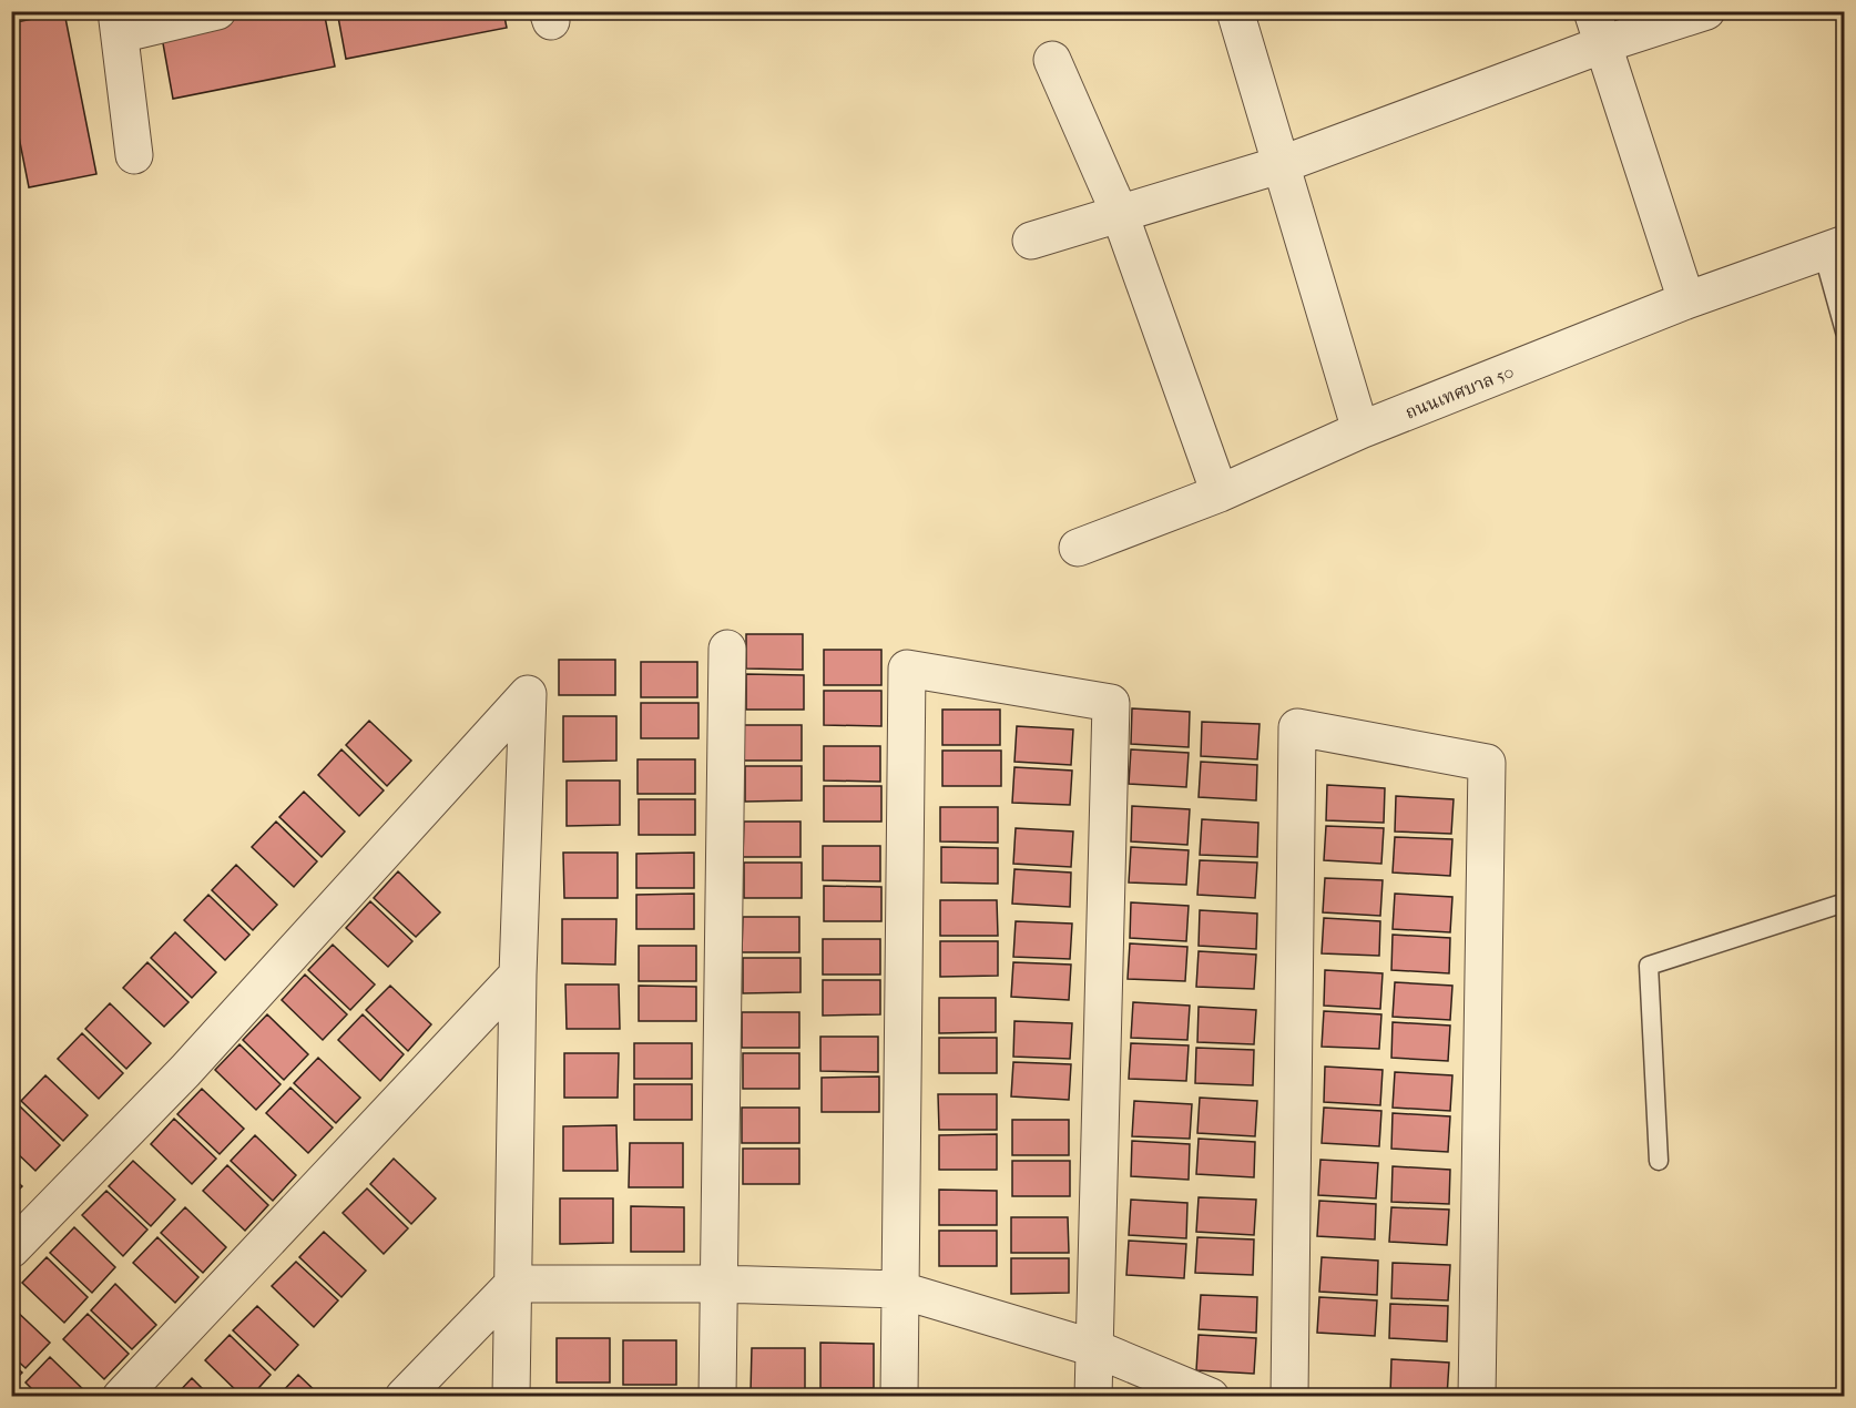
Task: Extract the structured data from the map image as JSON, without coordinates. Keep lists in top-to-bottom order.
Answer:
{
  "streets": {
    "street": ["ถนนเทศบาล 50"]
  }
}
